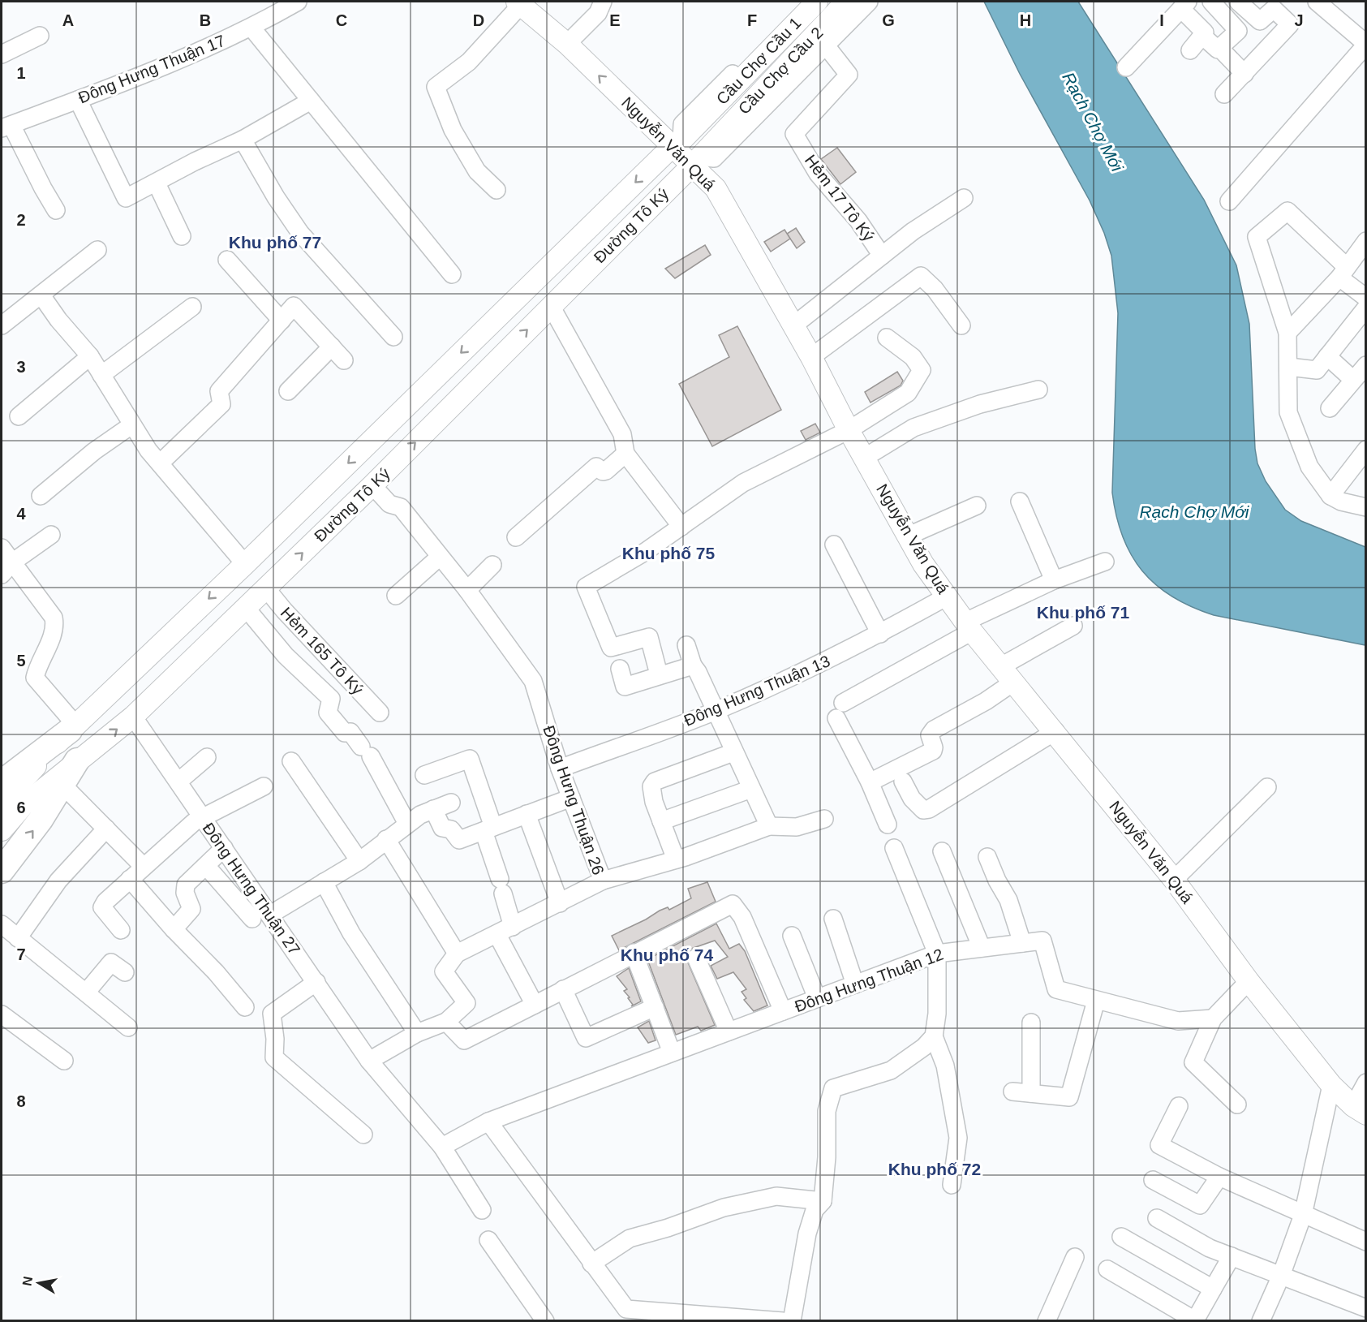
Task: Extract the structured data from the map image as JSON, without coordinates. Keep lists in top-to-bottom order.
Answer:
{
  "streets": {
    "main road": [
      "Cầu Chợ Cầu 1",
      "Cầu Chợ Cầu 2",
      "Nguyễn Văn Quá",
      "Đường Tô Ký"
    ],
    "street": [
      "Đông Hưng Thuận 17",
      "Hẻm 17 Tô Ký",
      "Hẻm 165 Tô Ký",
      "Đông Hưng Thuận 13",
      "Đông Hưng Thuận 26",
      "Đông Hưng Thuận 27",
      "Đông Hưng Thuận 12"
    ]
  },
  "crossings": [
    ["Cầu Chợ Cầu 1", "Nguyễn Văn Quá"],
    ["Cầu Chợ Cầu 1", "Đường Tô Ký"],
    ["Cầu Chợ Cầu 2", "Nguyễn Văn Quá"],
    ["Cầu Chợ Cầu 2", "Đường Tô Ký"],
    ["Nguyễn Văn Quá", "Đường Tô Ký"],
    ["Nguyễn Văn Quá", "Đông Hưng Thuận 13"],
    ["Đường Tô Ký", "Hẻm 165 Tô Ký"],
    ["Đường Tô Ký", "Đông Hưng Thuận 26"],
    ["Đường Tô Ký", "Đông Hưng Thuận 27"],
    ["Đông Hưng Thuận 13", "Đông Hưng Thuận 26"],
    ["Đông Hưng Thuận 27", "Đông Hưng Thuận 12"]
  ],
  "districts": [
    "Khu phố 77",
    "Khu phố 75",
    "Khu phố 71",
    "Khu phố 74",
    "Khu phố 72"
  ],
  "water": ["Rạch Chợ Mới"],
  "north": "left",
  "grid": {
    "columns": [
      "A",
      "B",
      "C",
      "D",
      "E",
      "F",
      "G",
      "H",
      "I",
      "J"
    ],
    "rows": [
      "1",
      "2",
      "3",
      "4",
      "5",
      "6",
      "7",
      "8"
    ]
  }
}
